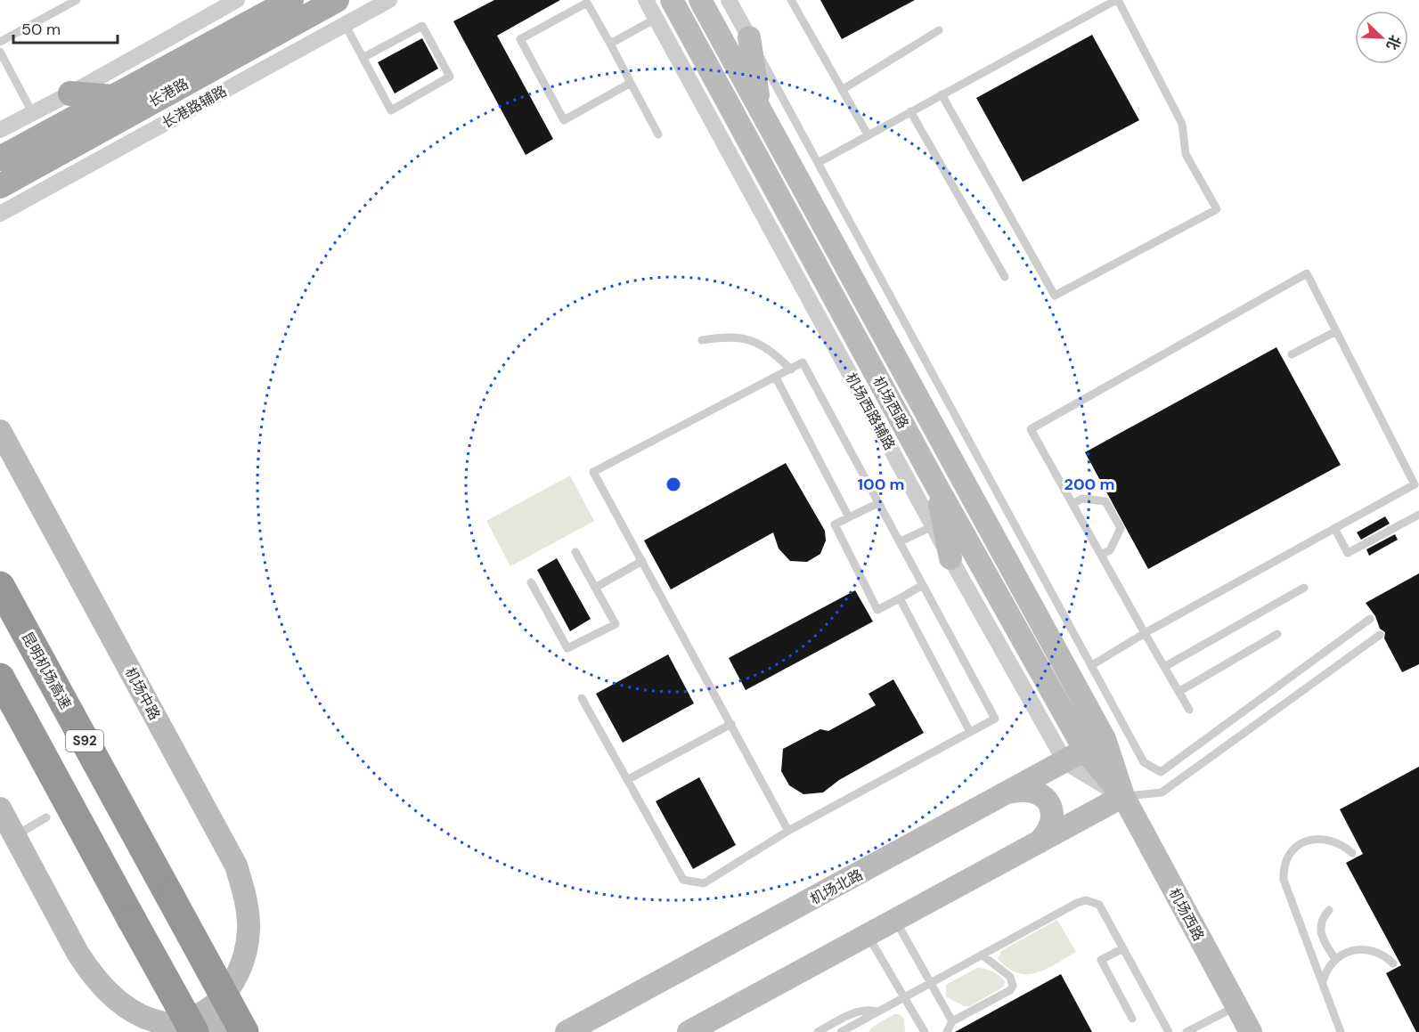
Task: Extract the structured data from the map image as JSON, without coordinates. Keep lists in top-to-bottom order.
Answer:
{
  "streets": {
    "highway": ["昆明机场高速", "S92"],
    "main road": [
      "长港路",
      "机场西路",
      "机场中路",
      "机场北路"
    ],
    "street": ["长港路辅路", "机场西路辅路"]
  },
  "crossings": [
    ["机场西路", "机场北路"],
    ["机场西路辅路", "机场北路"],
    ["昆明机场高速", "机场中路"]
  ],
  "scale_bar": "50 m",
  "north": "bottom right",
  "rings": ["100 m", "200 m"]
}
